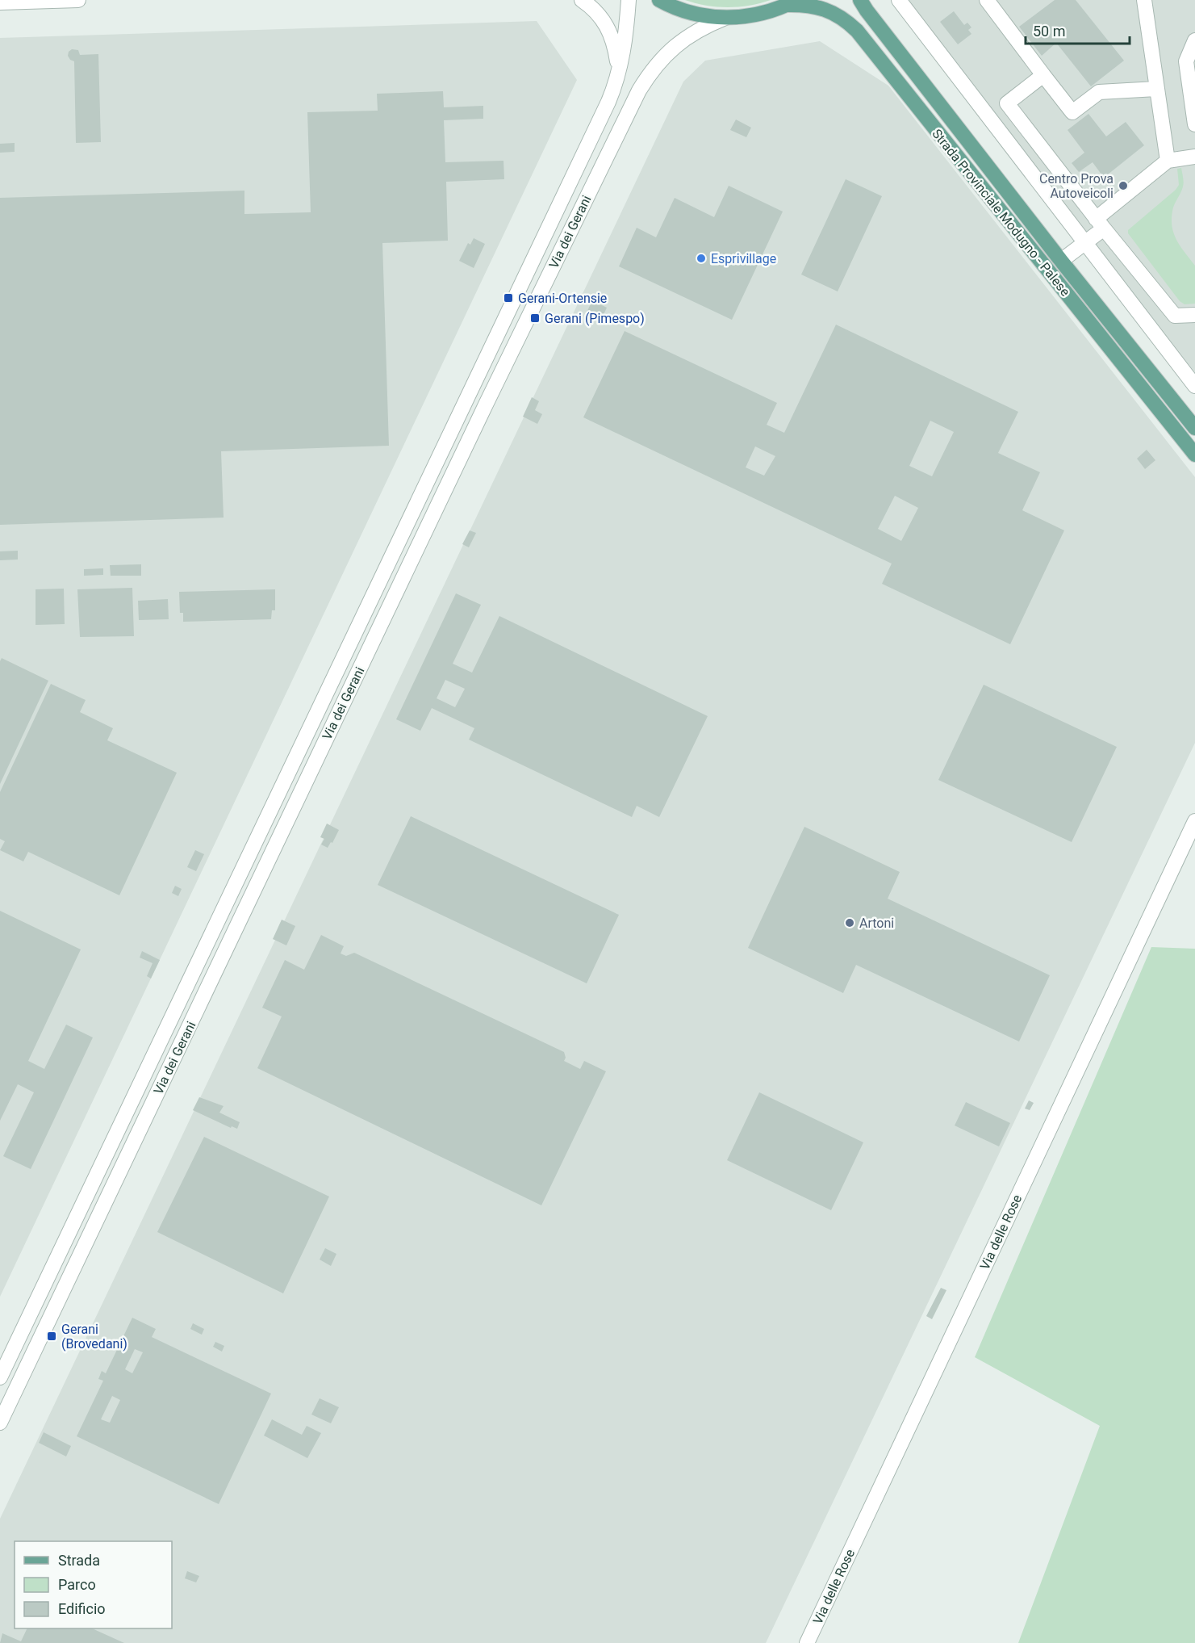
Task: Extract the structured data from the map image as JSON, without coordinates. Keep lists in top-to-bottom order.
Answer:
{
  "streets": {
    "main road": ["Strada Provinciale Modugno - Palese"],
    "street": ["Via dei Gerani", "Via delle Rose"]
  },
  "crossings": [
    ["Strada Provinciale Modugno - Palese", "Via dei Gerani"]
  ],
  "places": {
    "other": ["Centro Prova Autoveicoli", "Esprivillage", "Artoni"],
    "transit": ["Gerani-Ortensie", "Gerani (Pimespo)", "Gerani (Brovedani)"]
  },
  "legend": ["Strada", "Parco", "Edificio"],
  "scale_bar": "50 m"
}
